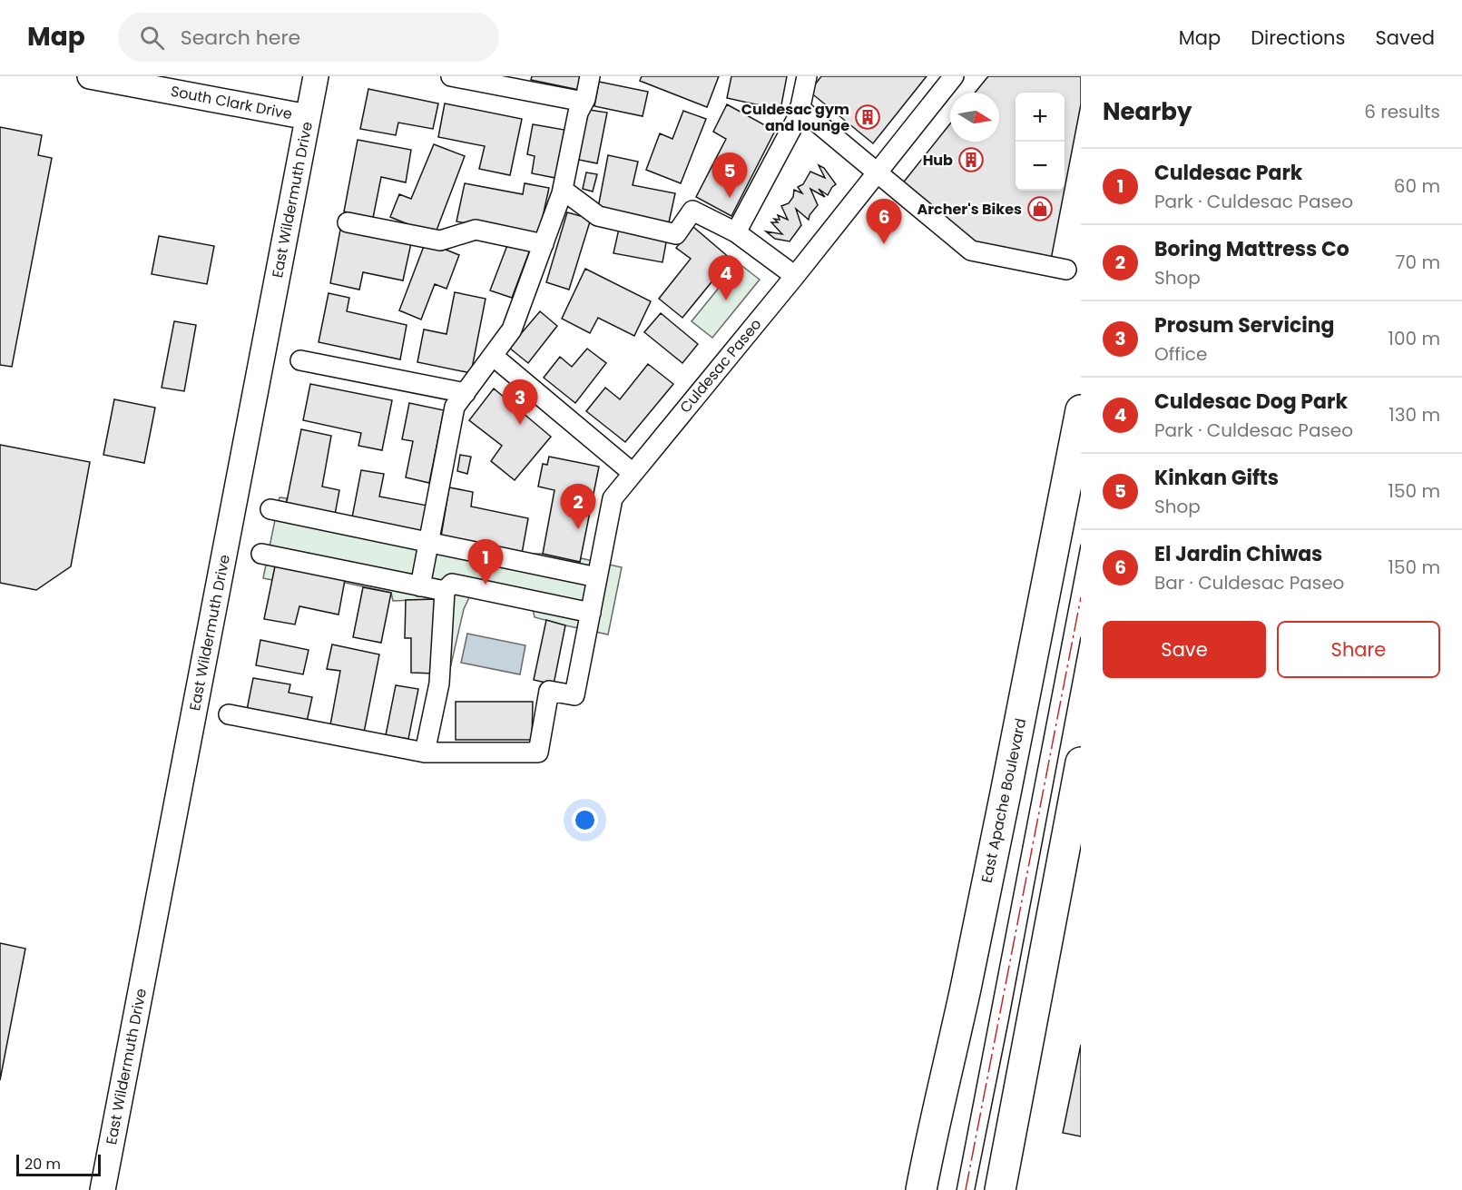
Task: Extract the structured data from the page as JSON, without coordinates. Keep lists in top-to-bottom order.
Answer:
{
  "streets": {
    "main road": ["East Apache Boulevard"],
    "street": ["South Clark Drive", "East Wildermuth Drive", "Culdesac Paseo"]
  },
  "crossings": [
    ["South Clark Drive", "East Wildermuth Drive"]
  ],
  "places": {
    "building": ["Culdesac gym and lounge", "Hub"],
    "shop": ["Archer's Bikes"]
  },
  "scale_bar": "20 m",
  "north": "right",
  "page": {
    "header": "Map",
    "search": "Search here",
    "nav": ["Map", "Directions", "Saved"],
    "heading": ["Nearby", "6 results"],
    "map_buttons": ["+", "−"],
    "list": [
      {
        "mark": "1",
        "name": "Culdesac Park",
        "note": "Park · Culdesac Paseo",
        "value": "60 m"
      },
      {
        "mark": "2",
        "name": "Boring Mattress Co",
        "note": "Shop",
        "value": "70 m"
      },
      {
        "mark": "3",
        "name": "Prosum Servicing",
        "note": "Office",
        "value": "100 m"
      },
      {
        "mark": "4",
        "name": "Culdesac Dog Park",
        "note": "Park · Culdesac Paseo",
        "value": "130 m"
      },
      {
        "mark": "5",
        "name": "Kinkan Gifts",
        "note": "Shop",
        "value": "150 m"
      },
      {
        "mark": "6",
        "name": "El Jardin Chiwas",
        "note": "Bar · Culdesac Paseo",
        "value": "150 m"
      }
    ],
    "pins": [
      "5",
      "6",
      "4",
      "3",
      "2",
      "1"
    ],
    "buttons": ["Save", "Share"],
    "scale": "20 m"
  }
}
